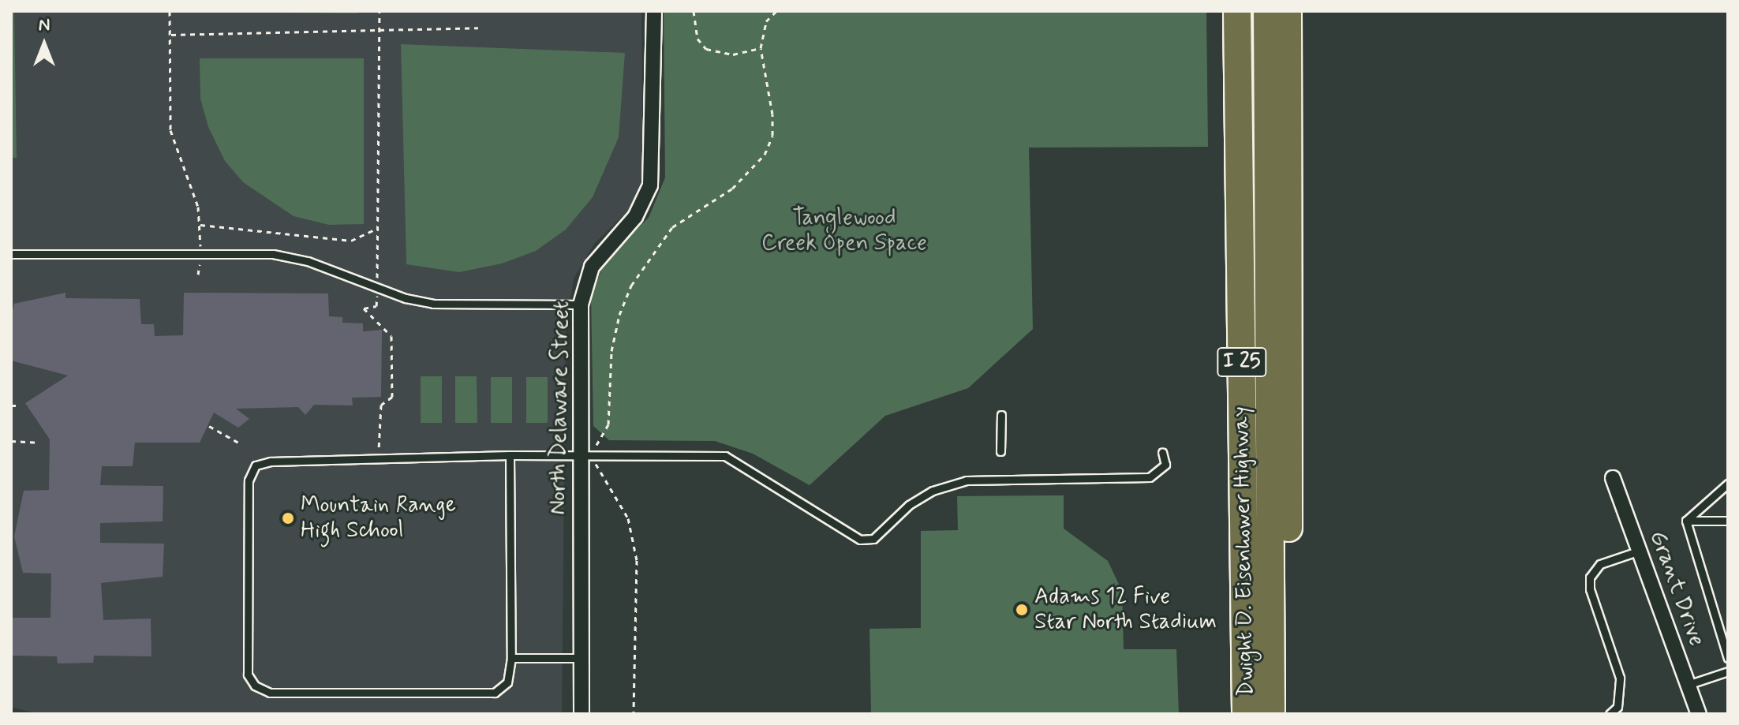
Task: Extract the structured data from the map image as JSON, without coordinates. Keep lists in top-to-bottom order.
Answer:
{
  "streets": {
    "highway": ["I 25", "Dwight D. Eisenhower Highway"],
    "street": ["North Delaware Street", "Grant Drive"]
  },
  "parks": ["Tanglewood Creek Open Space"],
  "places": ["Mountain Range High School", "Adams 12 Five Star North Stadium"],
  "north": "top"
}
